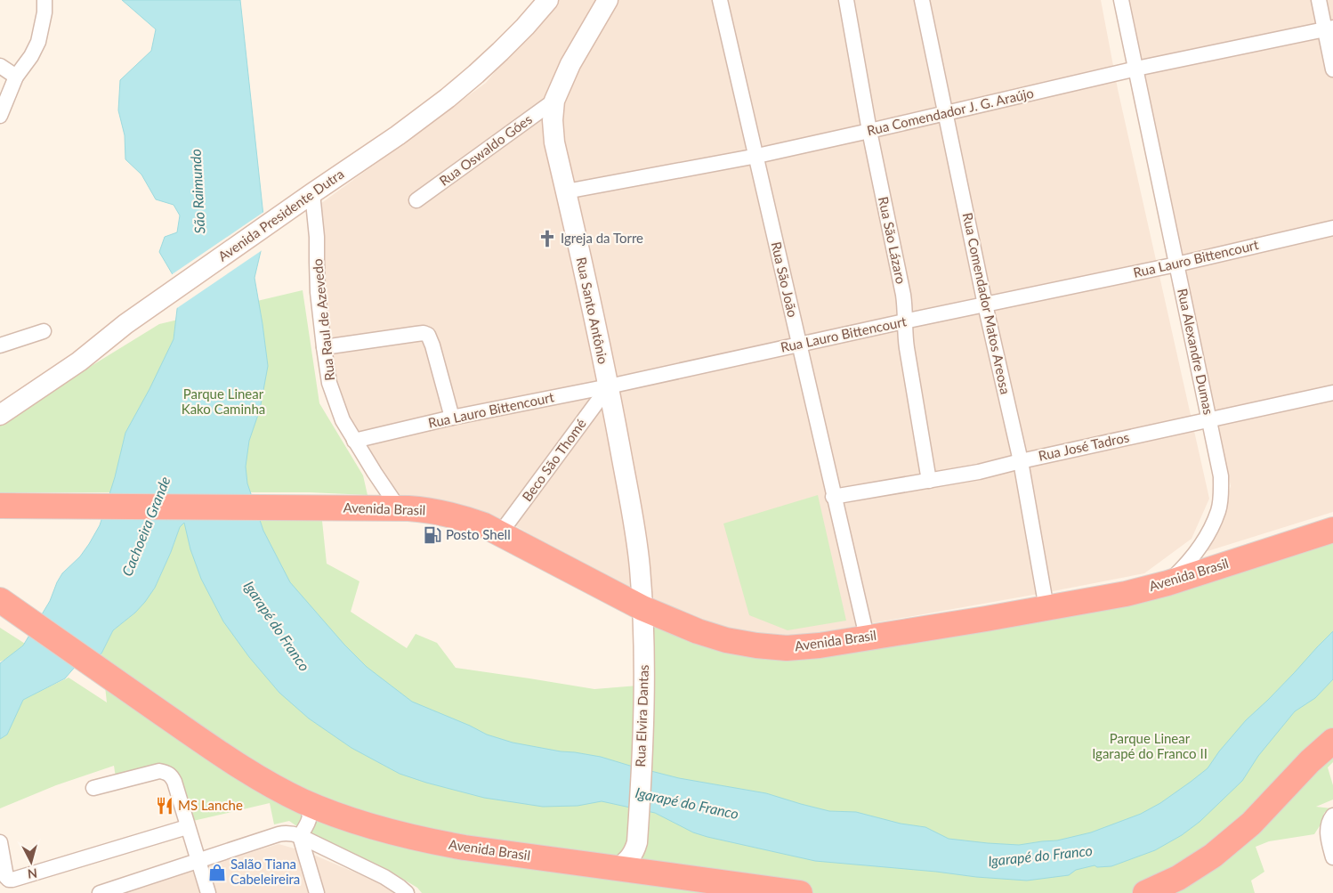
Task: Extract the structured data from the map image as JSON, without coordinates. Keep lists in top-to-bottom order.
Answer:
{
  "streets": {
    "highway": ["Avenida Brasil"],
    "street": [
      "Rua Comendador J. G. Araújo",
      "Rua Oswaldo Góes",
      "Avenida Presidente Dutra",
      "Rua São Lázaro",
      "Rua Lauro Bittencourt",
      "Rua São João",
      "Rua Comendador Matos Areosa",
      "Rua Santo Antônio",
      "Rua Raul de Azevedo",
      "Rua Alexandre Dumas",
      "Rua José Tadros",
      "Beco São Thomé",
      "Rua Elvira Dantas"
    ]
  },
  "crossings": [
    ["Rua Comendador J. G. Araújo", "Rua São Lázaro"],
    ["Rua Comendador J. G. Araújo", "Rua São João"],
    ["Rua Comendador J. G. Araújo", "Rua Comendador Matos Areosa"],
    ["Rua Comendador J. G. Araújo", "Rua Santo Antônio"],
    ["Rua Comendador J. G. Araújo", "Rua Alexandre Dumas"],
    ["Rua Oswaldo Góes", "Rua Santo Antônio"],
    ["Avenida Presidente Dutra", "Rua Raul de Azevedo"],
    ["Rua São Lázaro", "Rua Lauro Bittencourt"],
    ["Rua São Lázaro", "Rua José Tadros"],
    ["Rua Lauro Bittencourt", "Rua São João"],
    ["Rua Lauro Bittencourt", "Rua Comendador Matos Areosa"],
    ["Rua Lauro Bittencourt", "Rua Santo Antônio"],
    ["Rua Lauro Bittencourt", "Rua Raul de Azevedo"],
    ["Rua Lauro Bittencourt", "Rua Alexandre Dumas"],
    ["Rua Lauro Bittencourt", "Beco São Thomé"],
    ["Rua São João", "Rua José Tadros"],
    ["Rua São João", "Avenida Brasil"],
    ["Rua Comendador Matos Areosa", "Rua José Tadros"],
    ["Rua Comendador Matos Areosa", "Avenida Brasil"],
    ["Rua Santo Antônio", "Beco São Thomé"],
    ["Rua Santo Antônio", "Avenida Brasil"],
    ["Rua Santo Antônio", "Rua Elvira Dantas"],
    ["Rua Raul de Azevedo", "Avenida Brasil"],
    ["Rua Alexandre Dumas", "Rua José Tadros"],
    ["Rua Alexandre Dumas", "Avenida Brasil"],
    ["Beco São Thomé", "Avenida Brasil"],
    ["Avenida Brasil", "Rua Elvira Dantas"]
  ],
  "water": ["São Raimundo", "Cachoeira Grande", "Igarapé do Franco"],
  "parks": ["Parque Linear Kako Caminha", "Parque Linear Igarapé do Franco II"],
  "places": {
    "church": ["Igreja da Torre"],
    "fuel station": ["Posto Shell"],
    "restaurant": ["MS Lanche"],
    "shop": ["Salão Tiana Cabeleireira"]
  },
  "north": "bottom"
}
